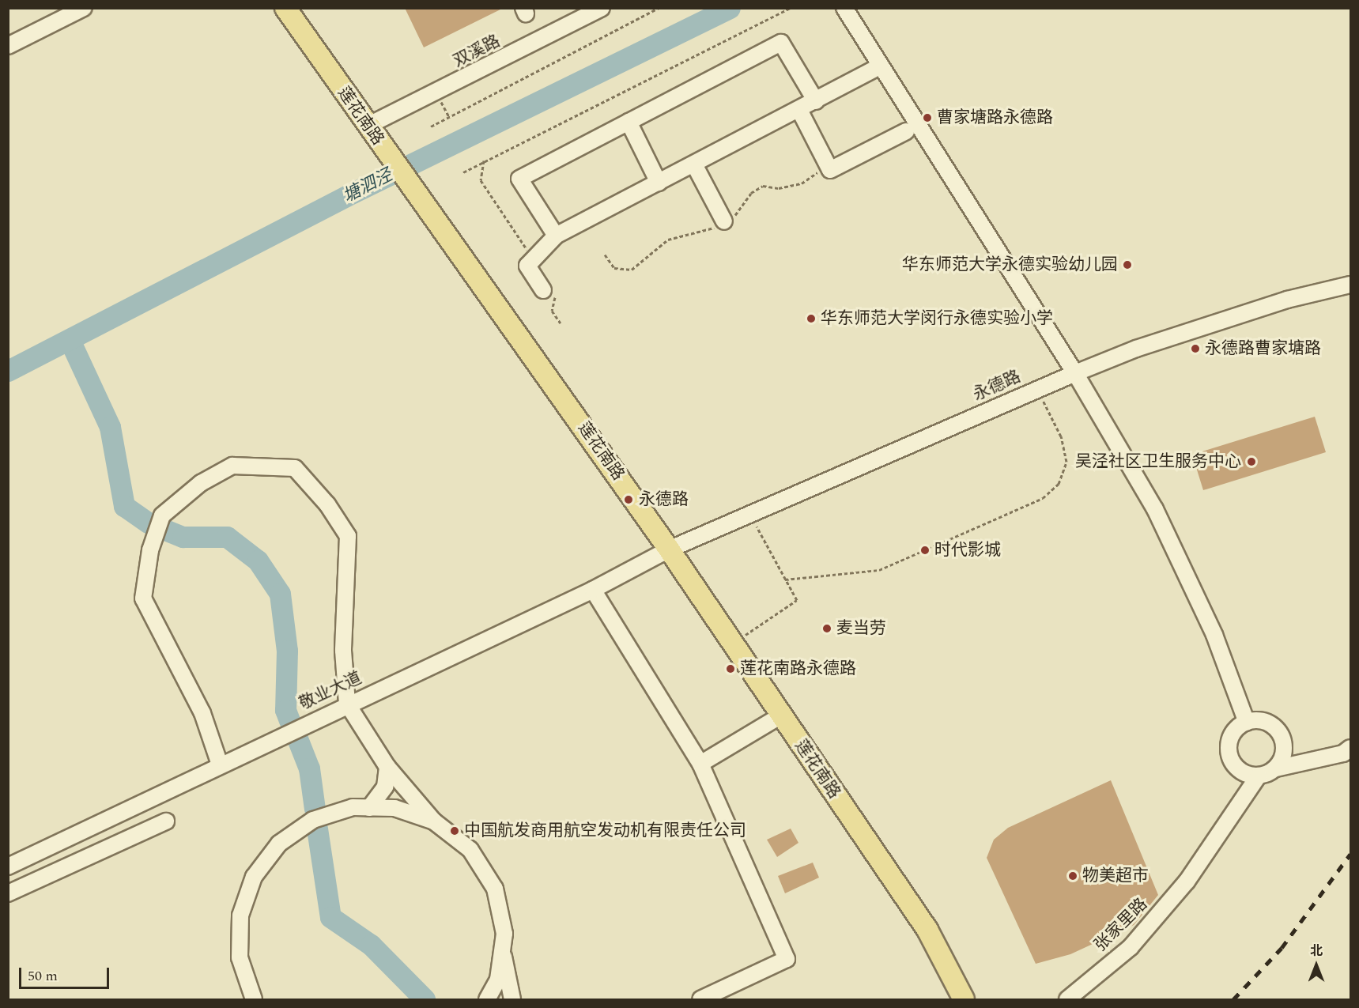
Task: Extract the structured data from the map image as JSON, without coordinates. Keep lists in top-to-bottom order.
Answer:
{
  "streets": {
    "main road": ["莲花南路"],
    "street": [
      "双溪路",
      "永德路",
      "敬业大道",
      "张家里路"
    ]
  },
  "crossings": [
    ["双溪路", "莲花南路"],
    ["莲花南路", "永德路"],
    ["莲花南路", "敬业大道"],
    ["永德路", "敬业大道"]
  ],
  "water": ["塘泗泾"],
  "places": [
    "曹家塘路永德路",
    "华东师范大学永德实验幼儿园",
    "华东师范大学闵行永德实验小学",
    "永德路曹家塘路",
    "吴泾社区卫生服务中心",
    "永德路",
    "时代影城",
    "麦当劳",
    "莲花南路永德路",
    "中国航发商用航空发动机有限责任公司",
    "物美超市"
  ],
  "scale_bar": "50 m",
  "north": "top"
}
